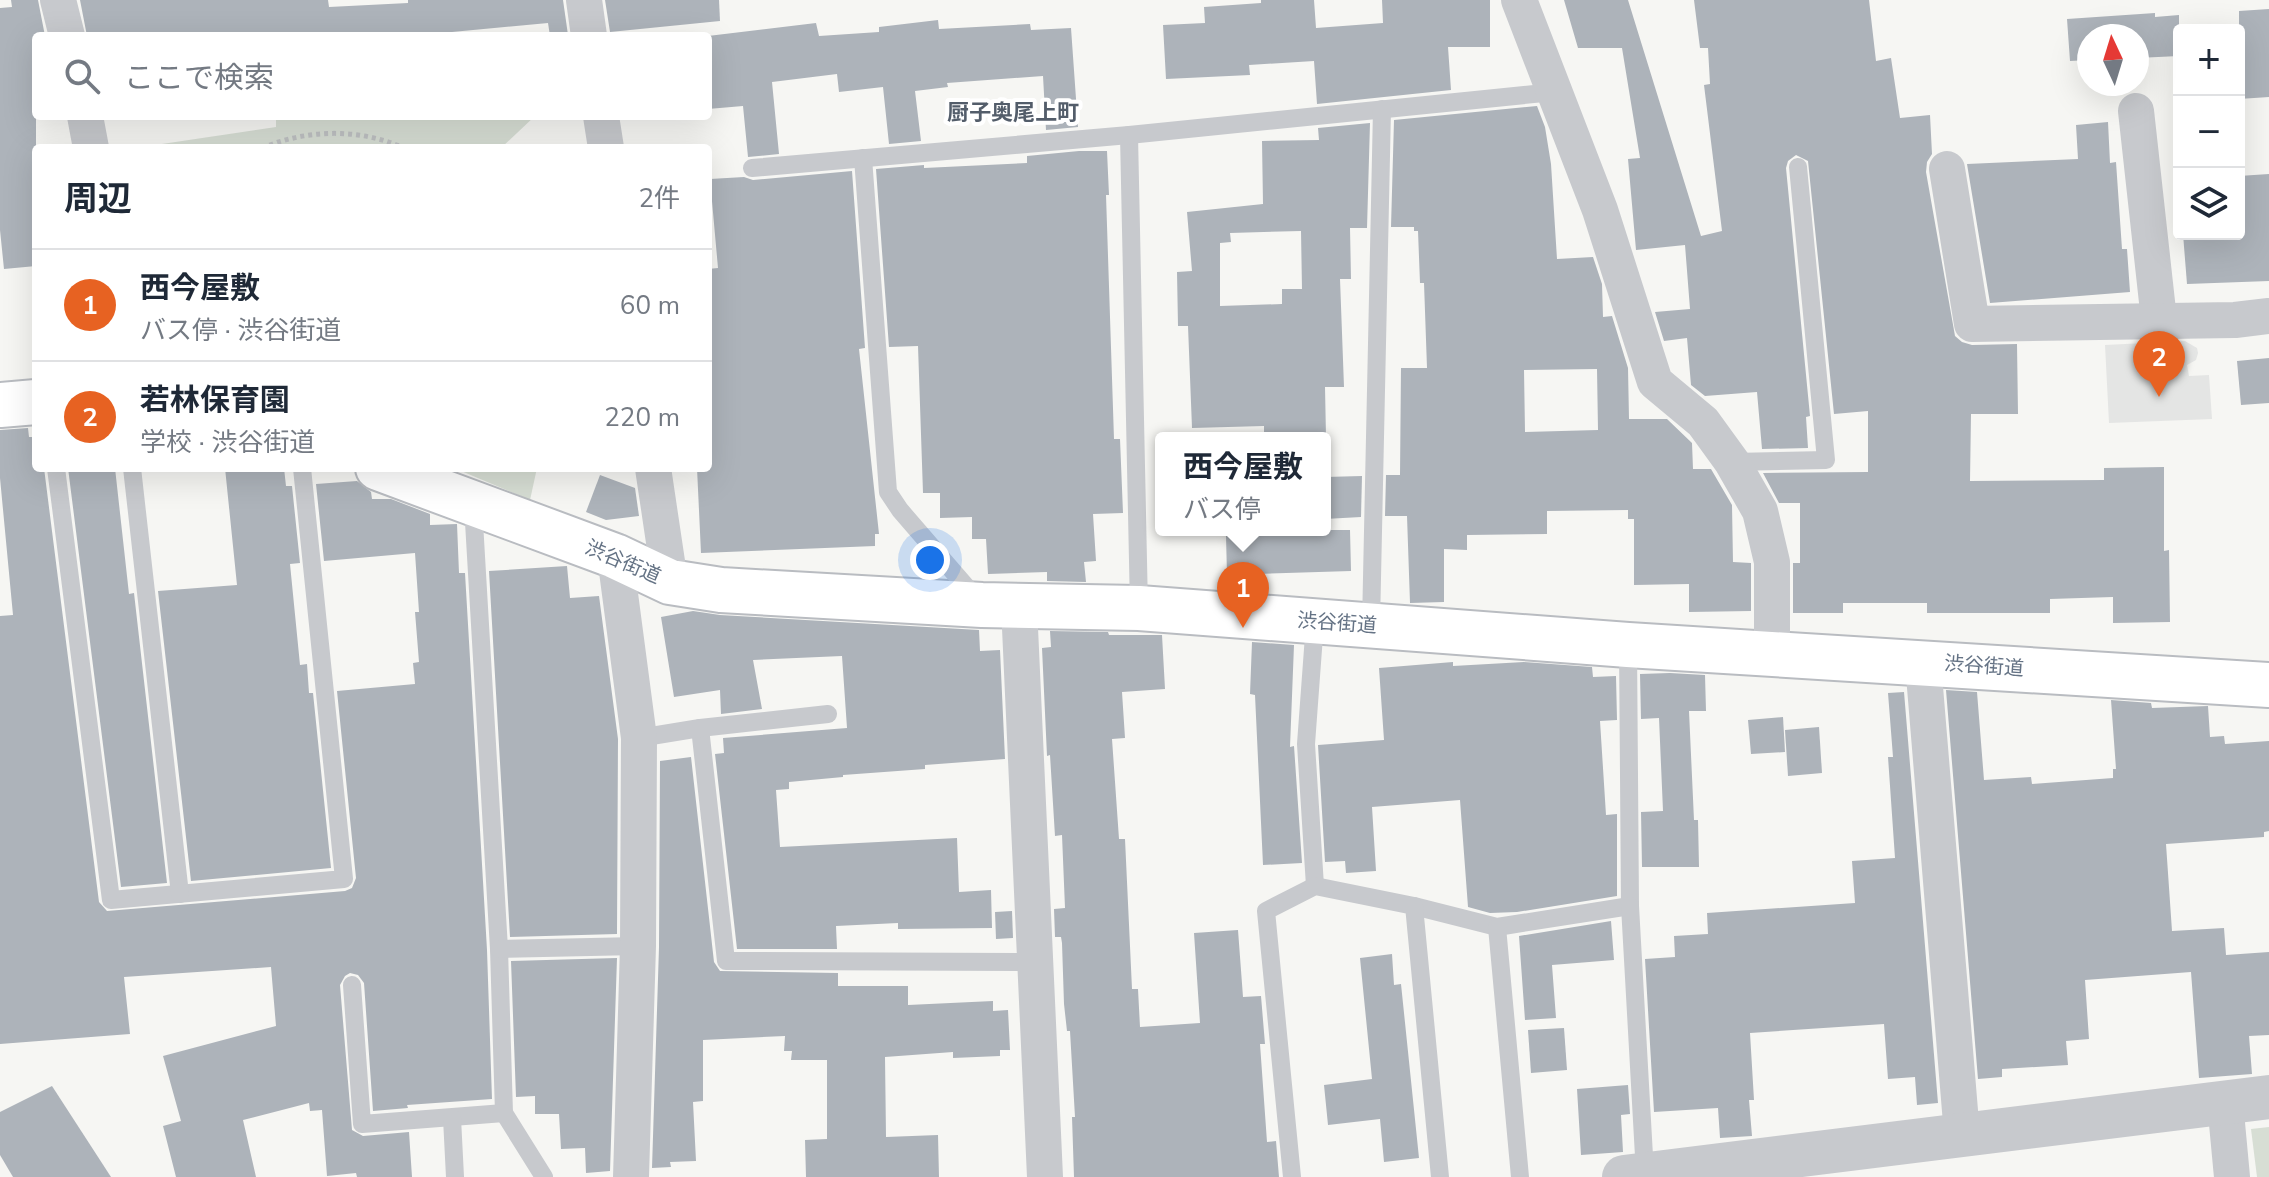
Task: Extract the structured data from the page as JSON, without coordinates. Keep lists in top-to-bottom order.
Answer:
{
  "streets": {
    "main road": ["渋谷街道"]
  },
  "districts": ["厨子奥尾上町"],
  "north": "top",
  "page": {
    "map_buttons": ["+", "−"],
    "search": "ここで検索",
    "heading": ["周辺", "2件"],
    "list": [
      {
        "mark": "1",
        "name": "西今屋敷",
        "note": "バス停 · 渋谷街道",
        "value": "60 m"
      },
      {
        "mark": "2",
        "name": "若林保育園",
        "note": "学校 · 渋谷街道",
        "value": "220 m"
      }
    ],
    "pins": ["2", "1"],
    "popup": ["西今屋敷", "バス停"]
  }
}
